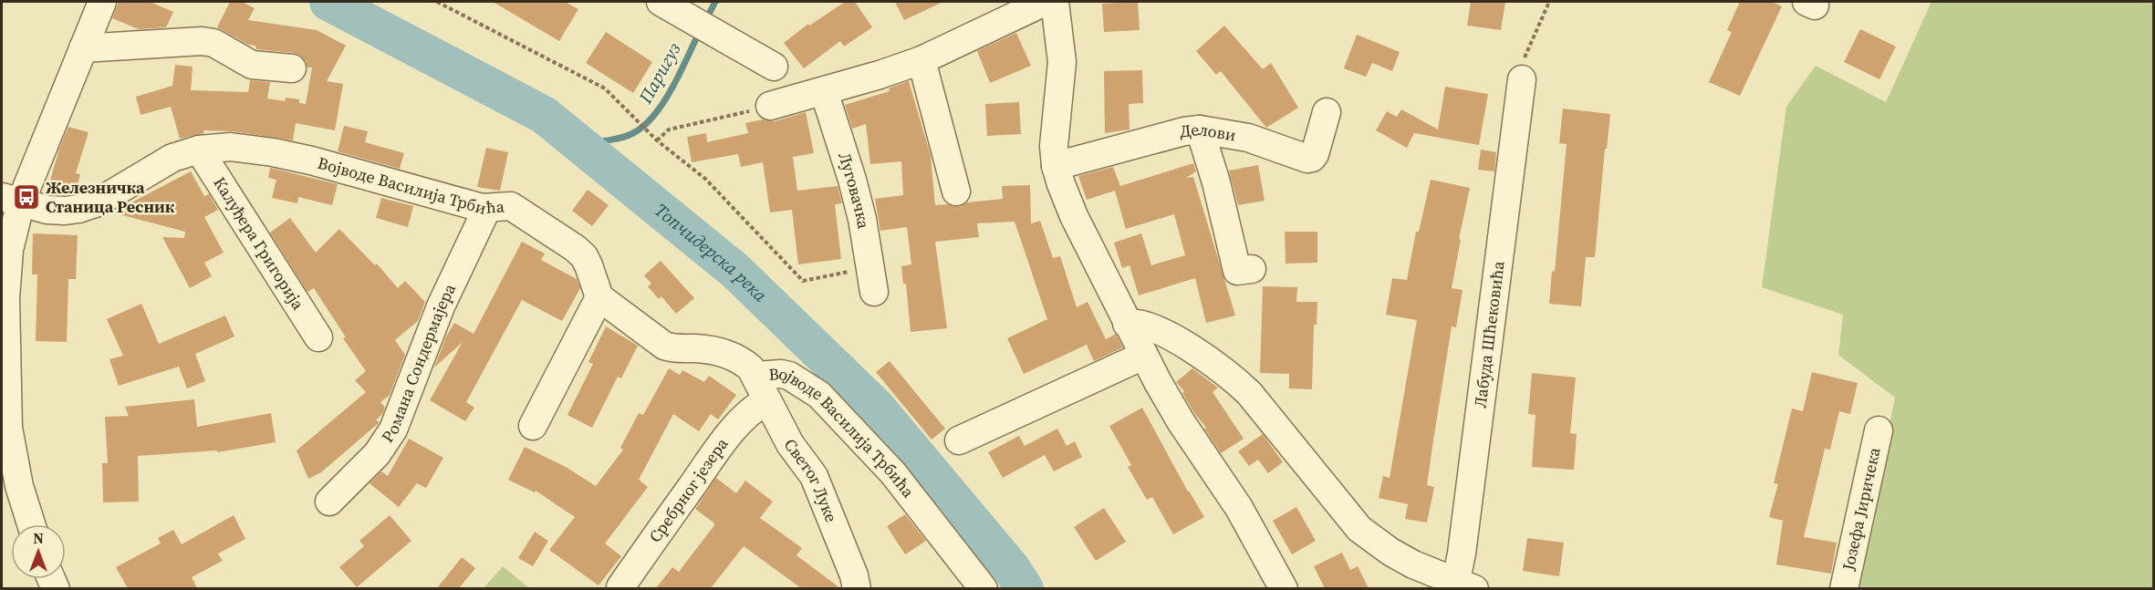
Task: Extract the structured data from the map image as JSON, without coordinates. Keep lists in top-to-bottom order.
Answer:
{
  "streets": {
    "street": [
      "Делови",
      "Војводе Василија Трбића",
      "Луговачка",
      "Калуђера Григорија",
      "Лабуда Шћековића",
      "Романа Сондермајера",
      "Светог Луке",
      "Сребрног језера",
      "Јозефа Јиричека"
    ]
  },
  "crossings": [
    ["Војводе Василија Трбића", "Калуђера Григорија"],
    ["Војводе Василија Трбића", "Романа Сондермајера"],
    ["Војводе Василија Трбића", "Светог Луке"],
    ["Светог Луке", "Сребрног језера"]
  ],
  "water": ["Паригуз", "Топчидерска река"],
  "places": {
    "bus stop": ["Железничка Станица Ресник"]
  },
  "north": "top"
}
